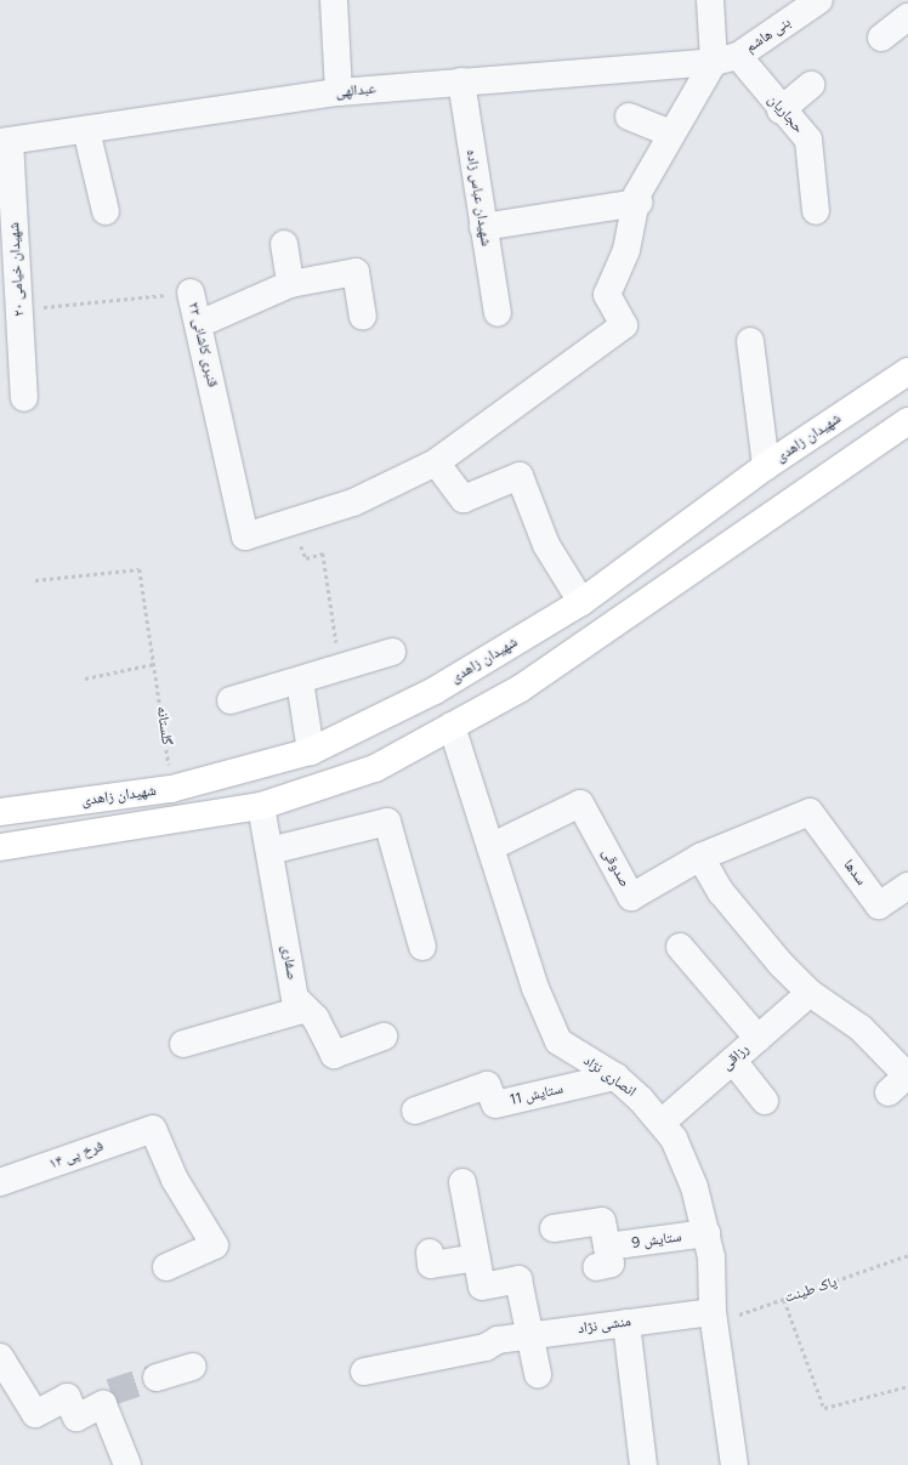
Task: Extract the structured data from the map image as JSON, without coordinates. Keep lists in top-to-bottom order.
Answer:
{
  "streets": {
    "main road": ["شهیدان زاهدی"],
    "street": [
      "بنی هاشم",
      "عبدالهی",
      "حجاریان",
      "شهیدان عباس زاده",
      "شهیدان خیامی ۲۰",
      "قنبری کاشانی ۲۲",
      "صدوقی",
      "سدها",
      "صفاری",
      "رزاقی",
      "انصاری نژاد",
      "ستایش 11",
      "فرخ پی ۱۴",
      "ستایش 9",
      "منشی نژاد"
    ],
    "path": ["گلستانه", "پاک طینت"]
  },
  "crossings": [
    ["بنی هاشم", "عبدالهی"],
    ["بنی هاشم", "حجاریان"],
    ["عبدالهی", "حجاریان"],
    ["عبدالهی", "شهیدان عباس زاده"],
    ["عبدالهی", "شهیدان خیامی ۲۰"],
    ["شهیدان خیامی ۲۰", "قنبری کاشانی ۲۲"],
    ["شهیدان زاهدی", "گلستانه"],
    ["صدوقی", "سدها"],
    ["صدوقی", "انصاری نژاد"],
    ["رزاقی", "انصاری نژاد"],
    ["انصاری نژاد", "ستایش 11"],
    ["انصاری نژاد", "ستایش 9"],
    ["انصاری نژاد", "پاک طینت"],
    ["انصاری نژاد", "منشی نژاد"],
    ["پاک طینت", "منشی نژاد"]
  ]
}
